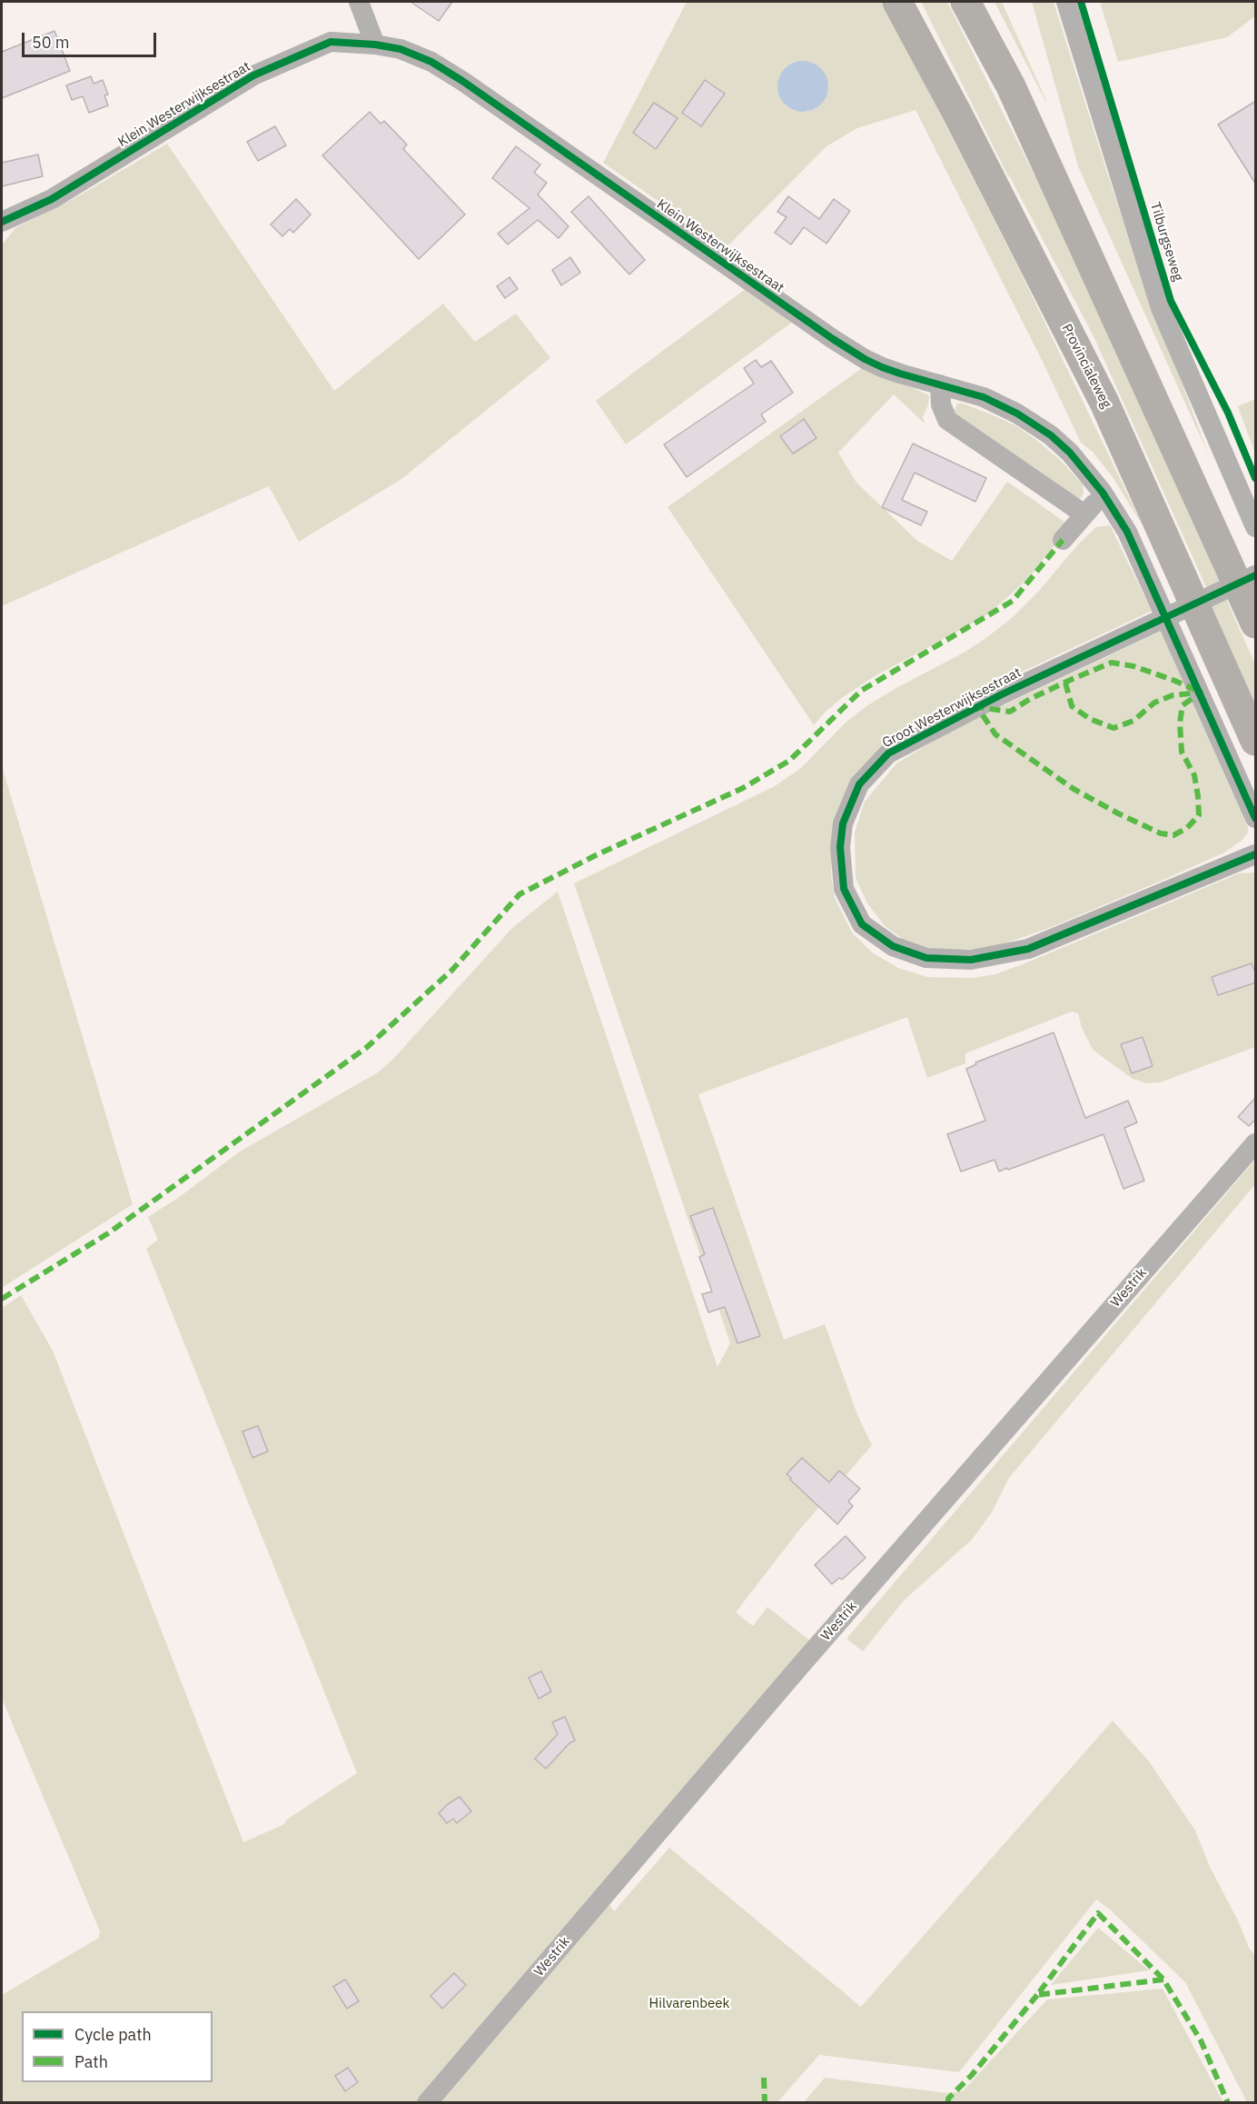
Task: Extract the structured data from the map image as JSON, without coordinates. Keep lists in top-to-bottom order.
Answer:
{
  "streets": {
    "highway": ["Provincialeweg"],
    "street": [
      "Klein Westerwijksestraat",
      "Tilburgseweg",
      "Groot Westerwijksestraat",
      "Westrik"
    ]
  },
  "parks": ["Hilvarenbeek"],
  "legend": ["Cycle path", "Path"],
  "scale_bar": "50 m"
}
